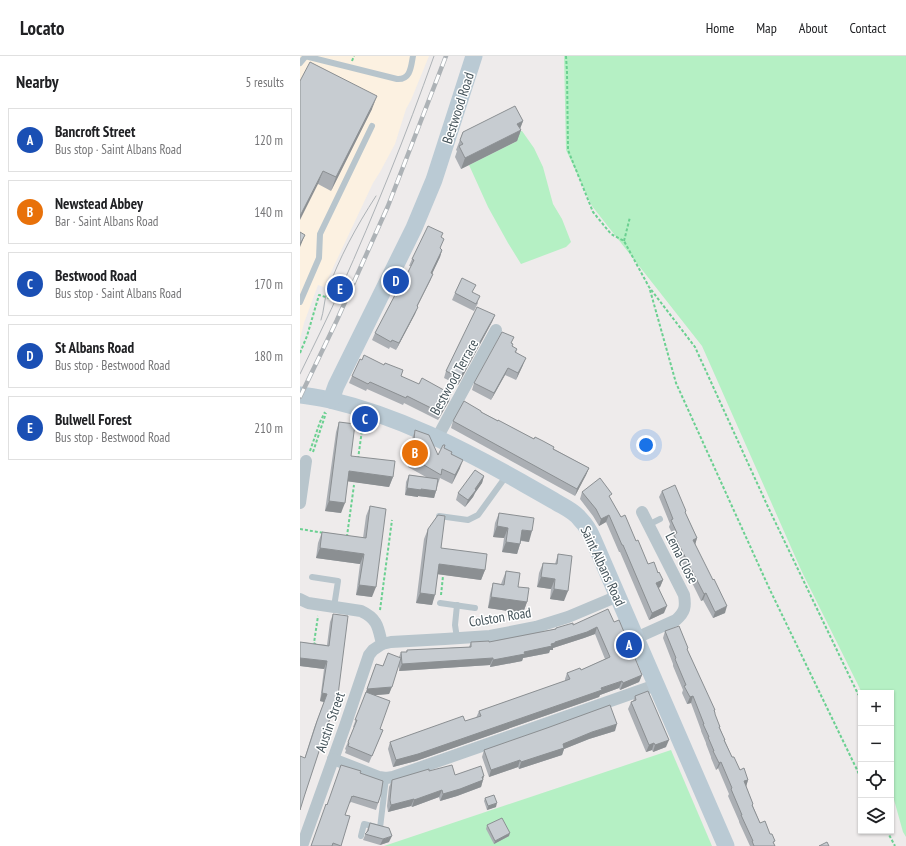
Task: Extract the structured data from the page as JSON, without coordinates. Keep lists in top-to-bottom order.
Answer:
{
  "streets": {
    "street": [
      "Bestwood Road",
      "Bestwood Terrace",
      "Lema Close",
      "Saint Albans Road",
      "Colston Road",
      "Austin Street"
    ]
  },
  "crossings": [
    ["Bestwood Road", "Saint Albans Road"],
    ["Bestwood Terrace", "Saint Albans Road"],
    ["Lema Close", "Saint Albans Road"],
    ["Saint Albans Road", "Colston Road"],
    ["Colston Road", "Austin Street"]
  ],
  "page": {
    "header": "Locato",
    "nav": [
      "Home",
      "Map",
      "About",
      "Contact"
    ],
    "heading": ["Nearby", "5 results"],
    "list": [
      {
        "mark": "A",
        "name": "Bancroft Street",
        "note": "Bus stop · Saint Albans Road",
        "value": "120 m"
      },
      {
        "mark": "B",
        "name": "Newstead Abbey",
        "note": "Bar · Saint Albans Road",
        "value": "140 m"
      },
      {
        "mark": "C",
        "name": "Bestwood Road",
        "note": "Bus stop · Saint Albans Road",
        "value": "170 m"
      },
      {
        "mark": "D",
        "name": "St Albans Road",
        "note": "Bus stop · Bestwood Road",
        "value": "180 m"
      },
      {
        "mark": "E",
        "name": "Bulwell Forest",
        "note": "Bus stop · Bestwood Road",
        "value": "210 m"
      }
    ],
    "pins": [
      "D",
      "E",
      "C",
      "B",
      "A"
    ],
    "map_buttons": ["+", "−"]
  }
}
